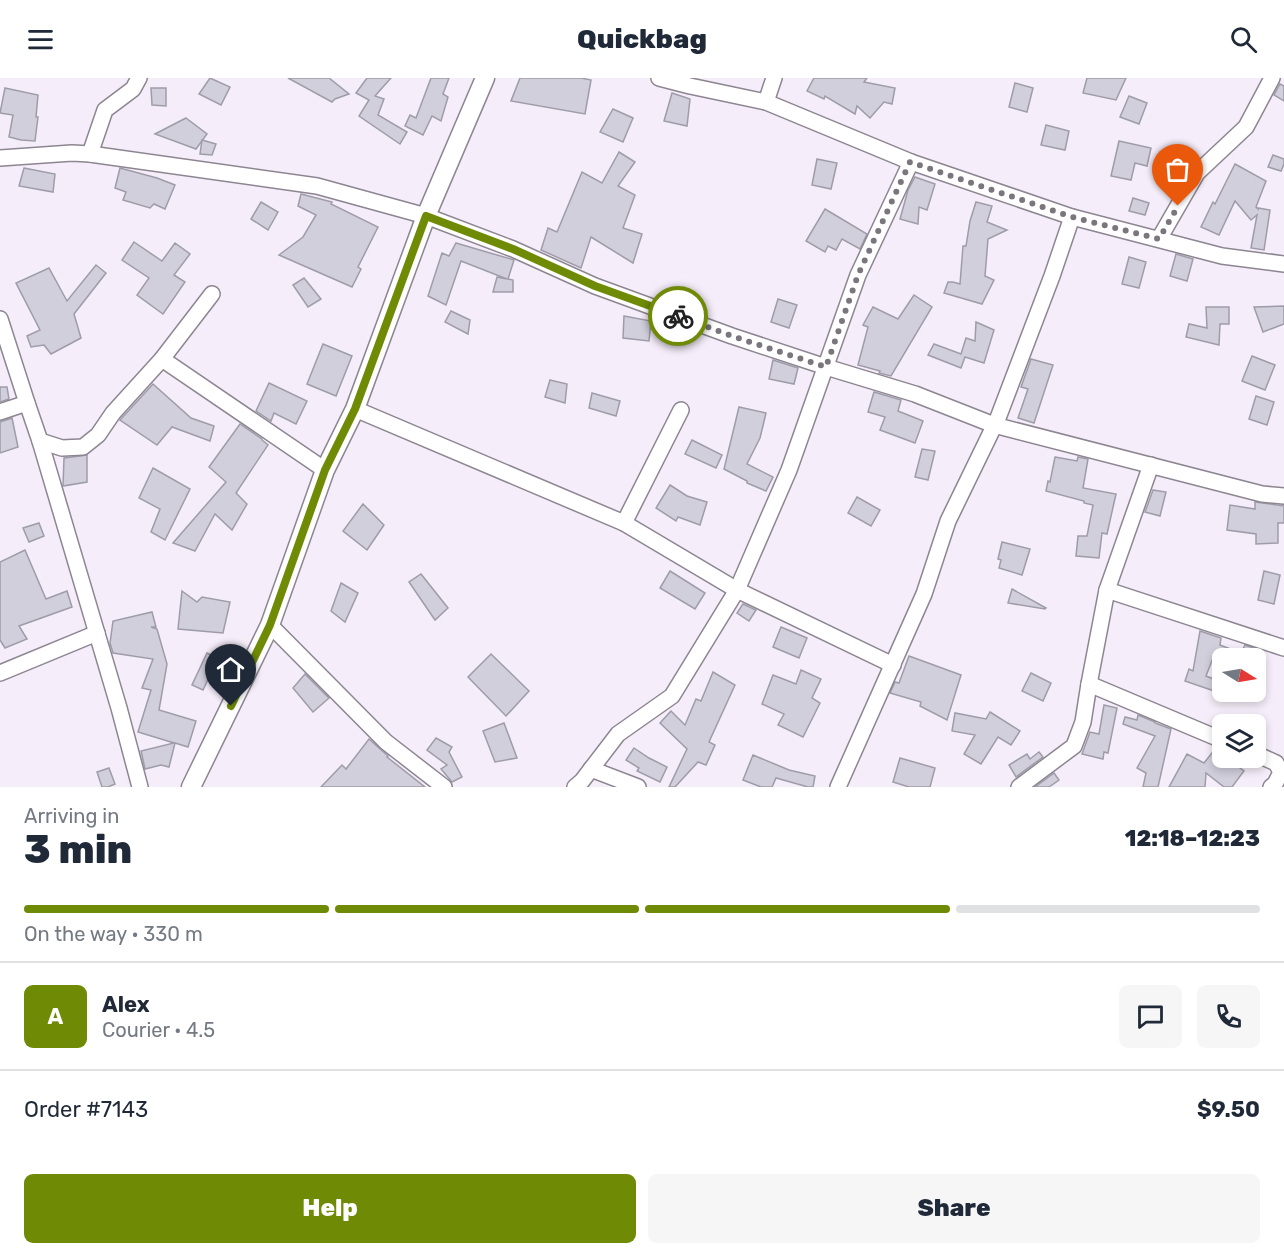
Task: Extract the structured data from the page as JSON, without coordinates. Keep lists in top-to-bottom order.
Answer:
{
  "north": "right",
  "page": {
    "header": "Quickbag",
    "heading": ["3 min", "Arriving in", "12:18–12:23"],
    "panel": [
      "Alex",
      "Courier · 4.5",
      "Order #7143",
      "$9.50"
    ],
    "bar": "On the way · 330 m",
    "round": "A",
    "buttons": ["Help", "Share"]
  }
}
